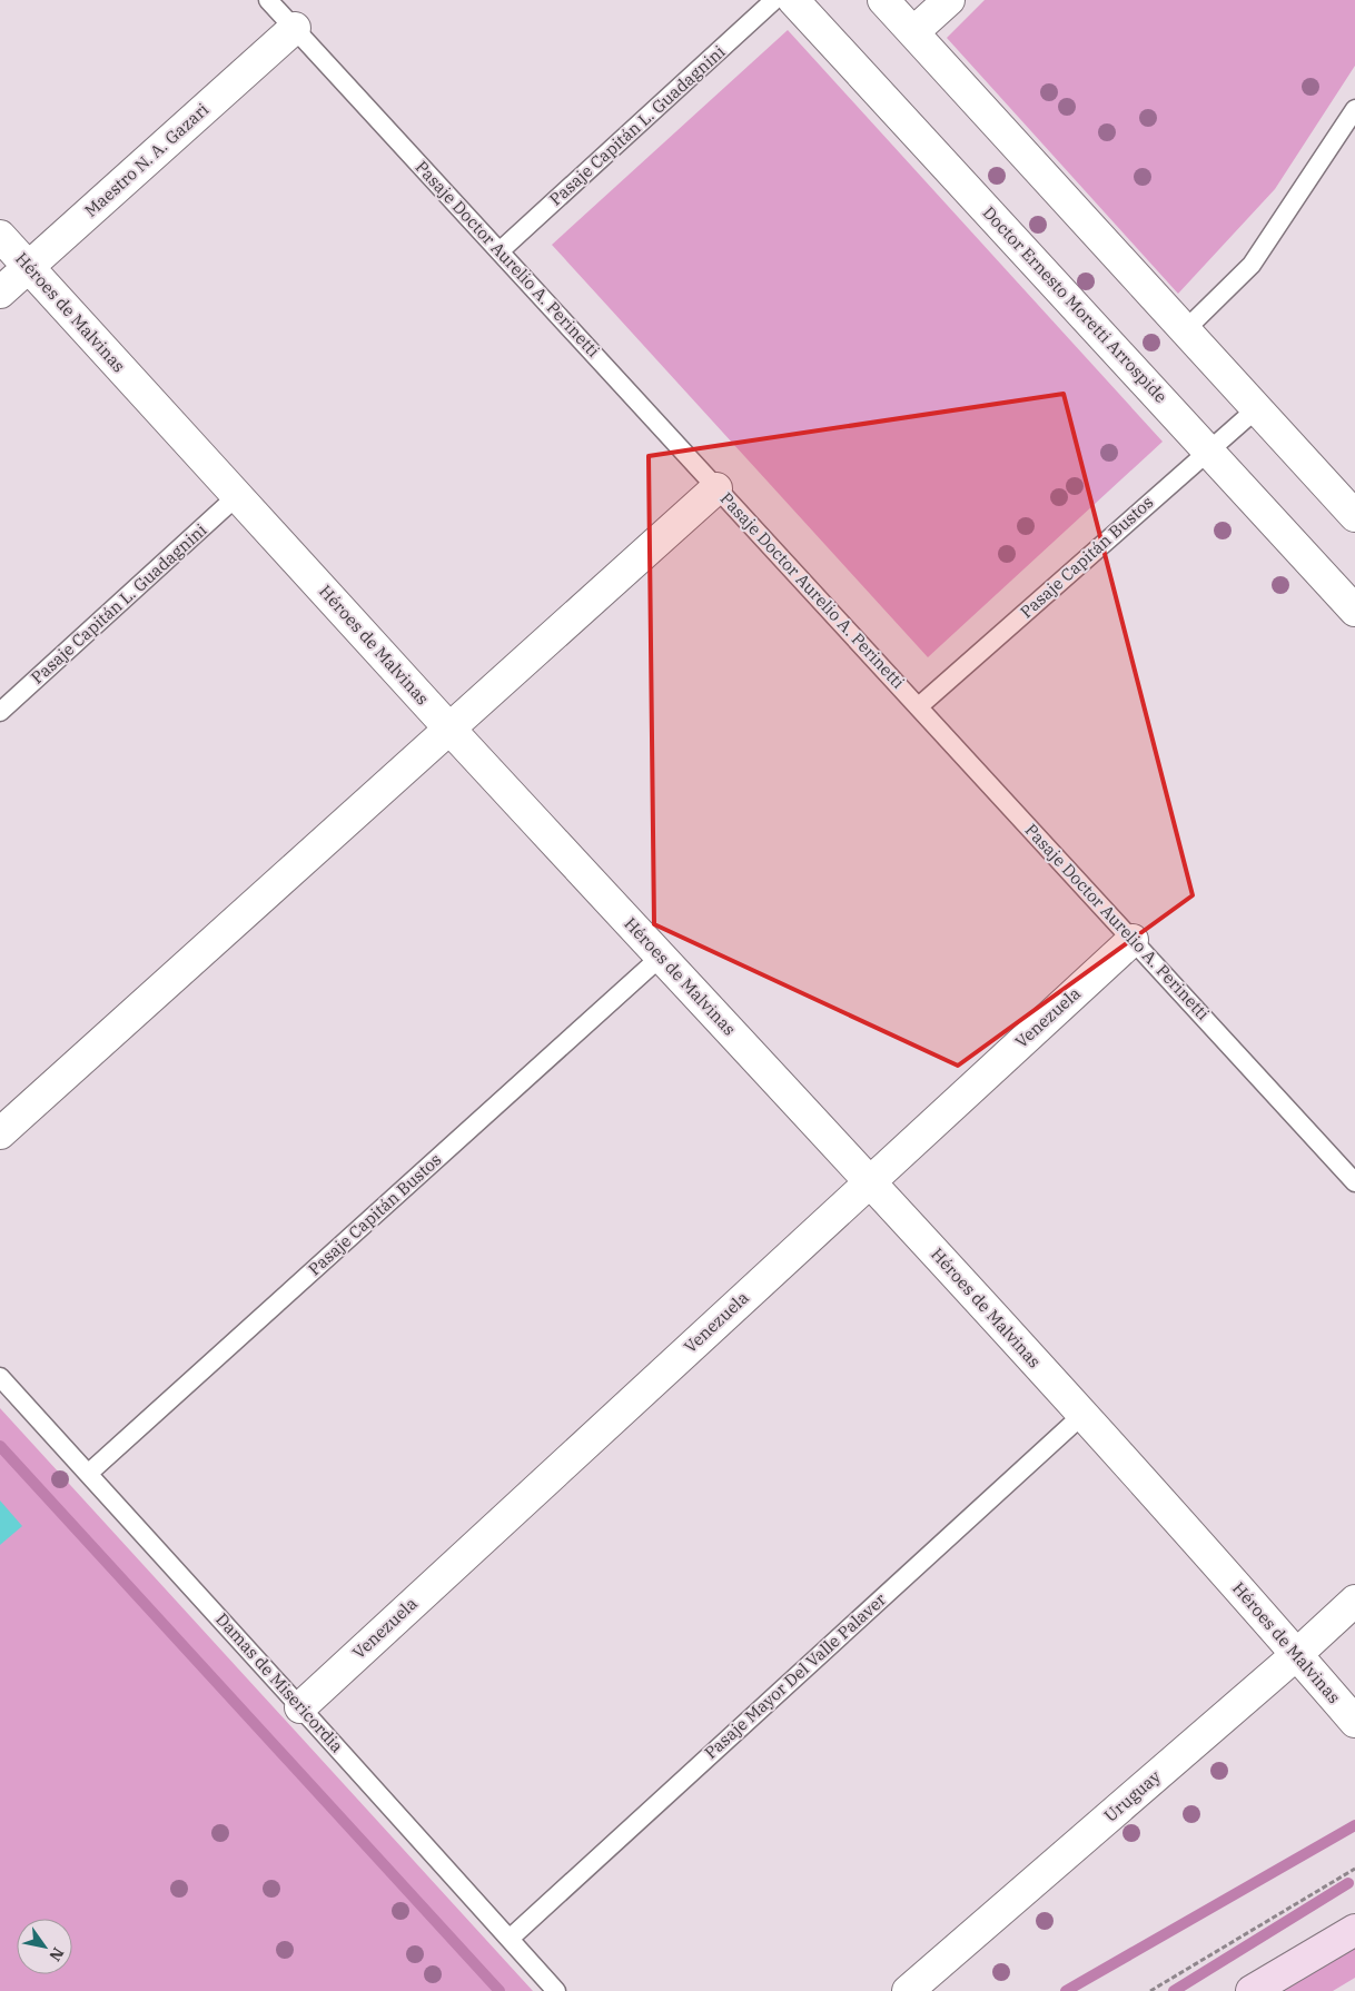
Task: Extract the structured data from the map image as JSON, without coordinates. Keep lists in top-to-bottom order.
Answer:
{
  "streets": {
    "street": [
      "Maestro N. A. Gazari",
      "Doctor Ernesto Moretti Arrospide",
      "Héroes de Malvinas",
      "Venezuela",
      "Uruguay"
    ],
    "lane": [
      "Pasaje Capitán L. Guadagnini",
      "Pasaje Doctor Aurelio A. Perinetti",
      "Pasaje Capitán Bustos",
      "Pasaje Mayor Del Valle Palaver",
      "Damas de Misericordia"
    ]
  },
  "crossings": [
    ["Pasaje Capitán L. Guadagnini", "Pasaje Doctor Aurelio A. Perinetti"],
    ["Pasaje Capitán L. Guadagnini", "Héroes de Malvinas"],
    ["Maestro N. A. Gazari", "Pasaje Doctor Aurelio A. Perinetti"],
    ["Maestro N. A. Gazari", "Héroes de Malvinas"],
    ["Pasaje Doctor Aurelio A. Perinetti", "Pasaje Capitán Bustos"],
    ["Pasaje Doctor Aurelio A. Perinetti", "Venezuela"],
    ["Doctor Ernesto Moretti Arrospide", "Pasaje Capitán Bustos"],
    ["Héroes de Malvinas", "Pasaje Capitán Bustos"],
    ["Héroes de Malvinas", "Venezuela"],
    ["Héroes de Malvinas", "Pasaje Mayor Del Valle Palaver"],
    ["Héroes de Malvinas", "Uruguay"],
    ["Pasaje Capitán Bustos", "Damas de Misericordia"],
    ["Venezuela", "Damas de Misericordia"],
    ["Pasaje Mayor Del Valle Palaver", "Damas de Misericordia"]
  ],
  "north": "bottom right"
}
